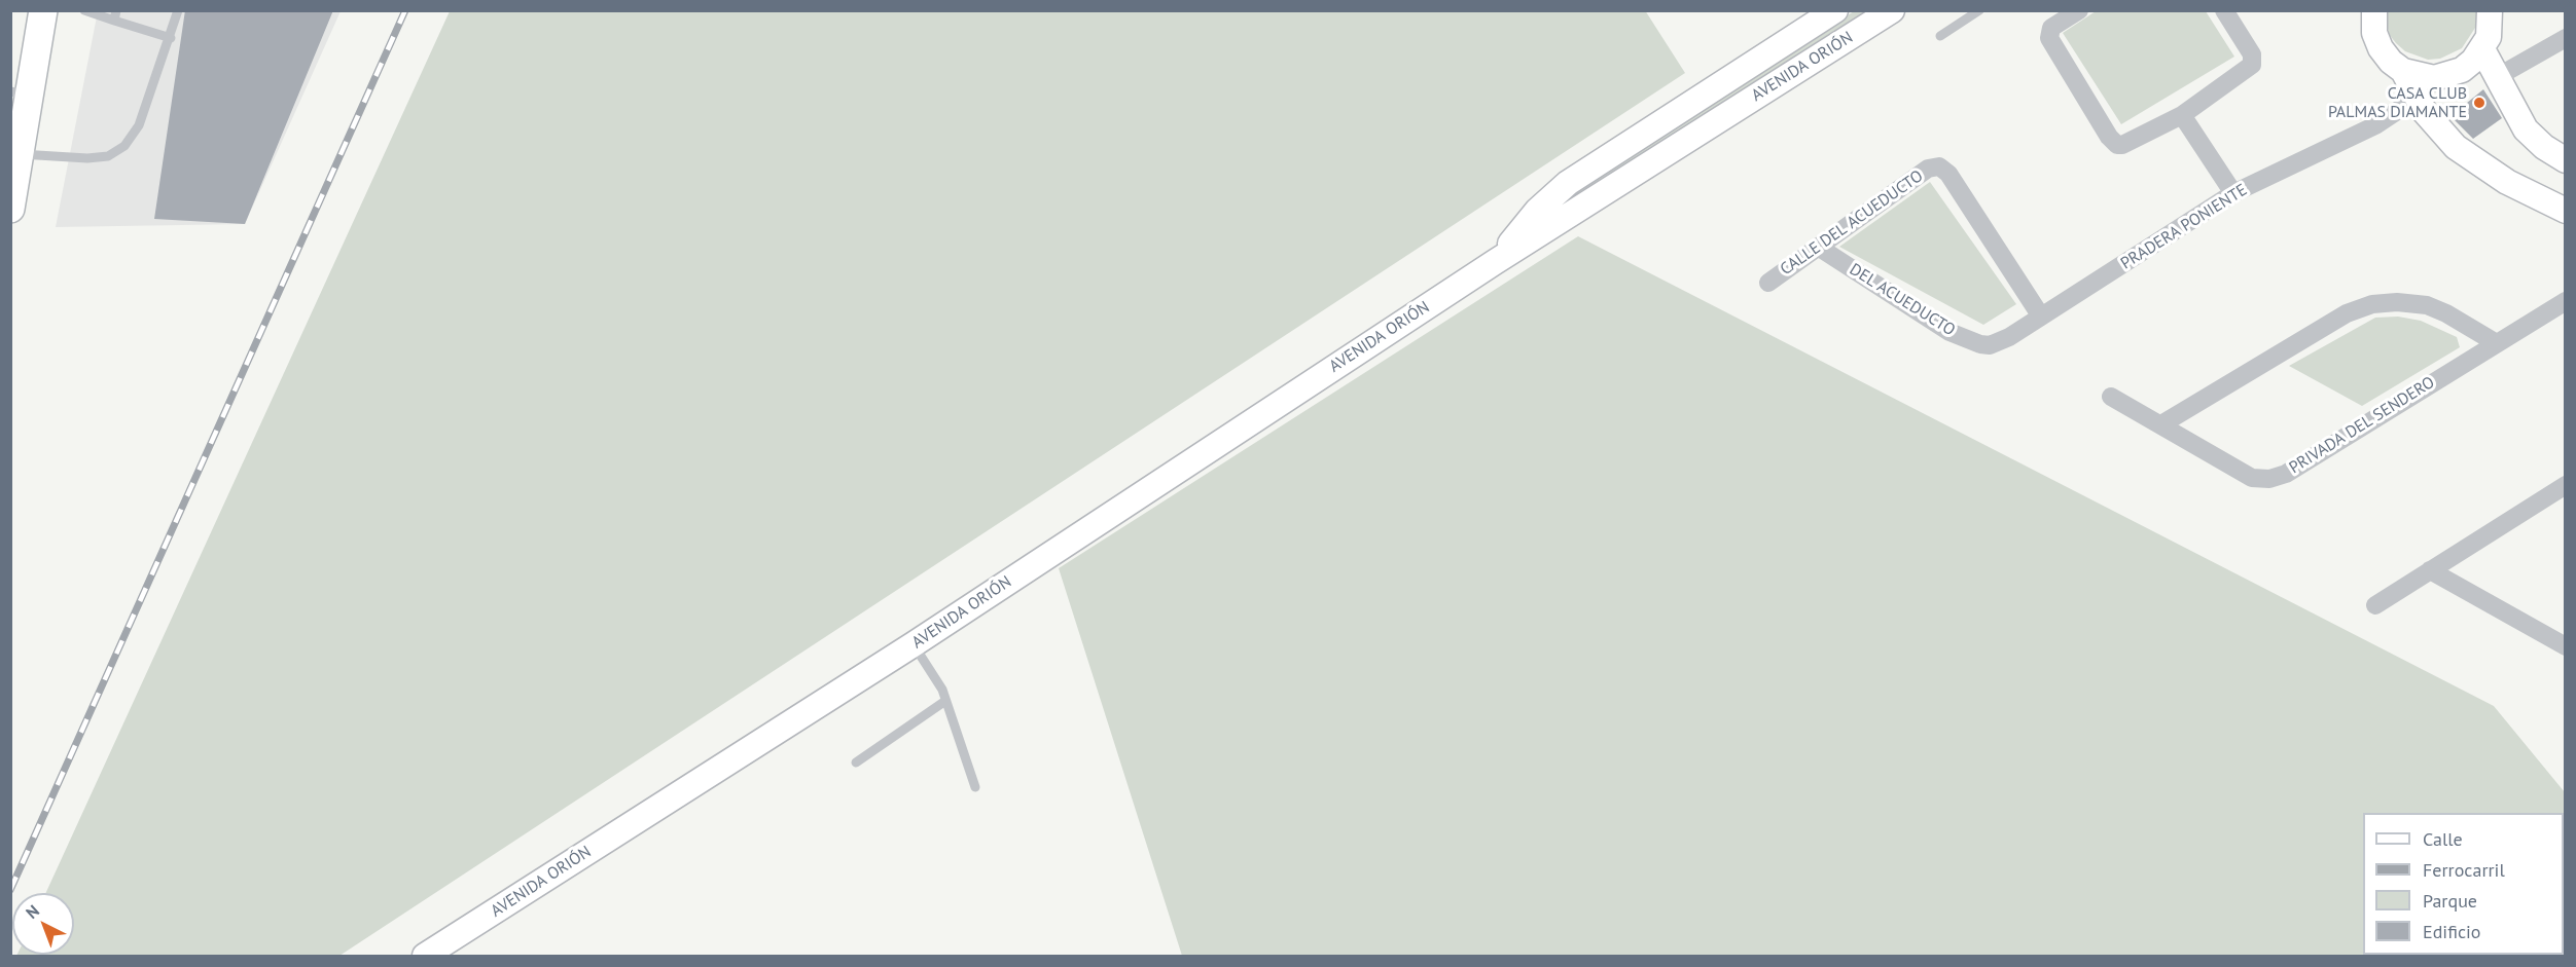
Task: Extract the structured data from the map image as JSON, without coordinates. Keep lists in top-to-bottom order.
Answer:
{
  "streets": {
    "street": [
      "AVENIDA ORIÓN",
      "CALLE DEL ACUEDUCTO",
      "PRADERA PONIENTE",
      "DEL ACUEDUCTO",
      "PRIVADA DEL SENDERO"
    ]
  },
  "crossings": [
    ["CALLE DEL ACUEDUCTO", "PRADERA PONIENTE"],
    ["CALLE DEL ACUEDUCTO", "DEL ACUEDUCTO"],
    ["PRADERA PONIENTE", "DEL ACUEDUCTO"]
  ],
  "places": ["CASA CLUB PALMAS DIAMANTE"],
  "legend": [
    "Calle",
    "Ferrocarril",
    "Parque",
    "Edificio"
  ],
  "north": "top left"
}
